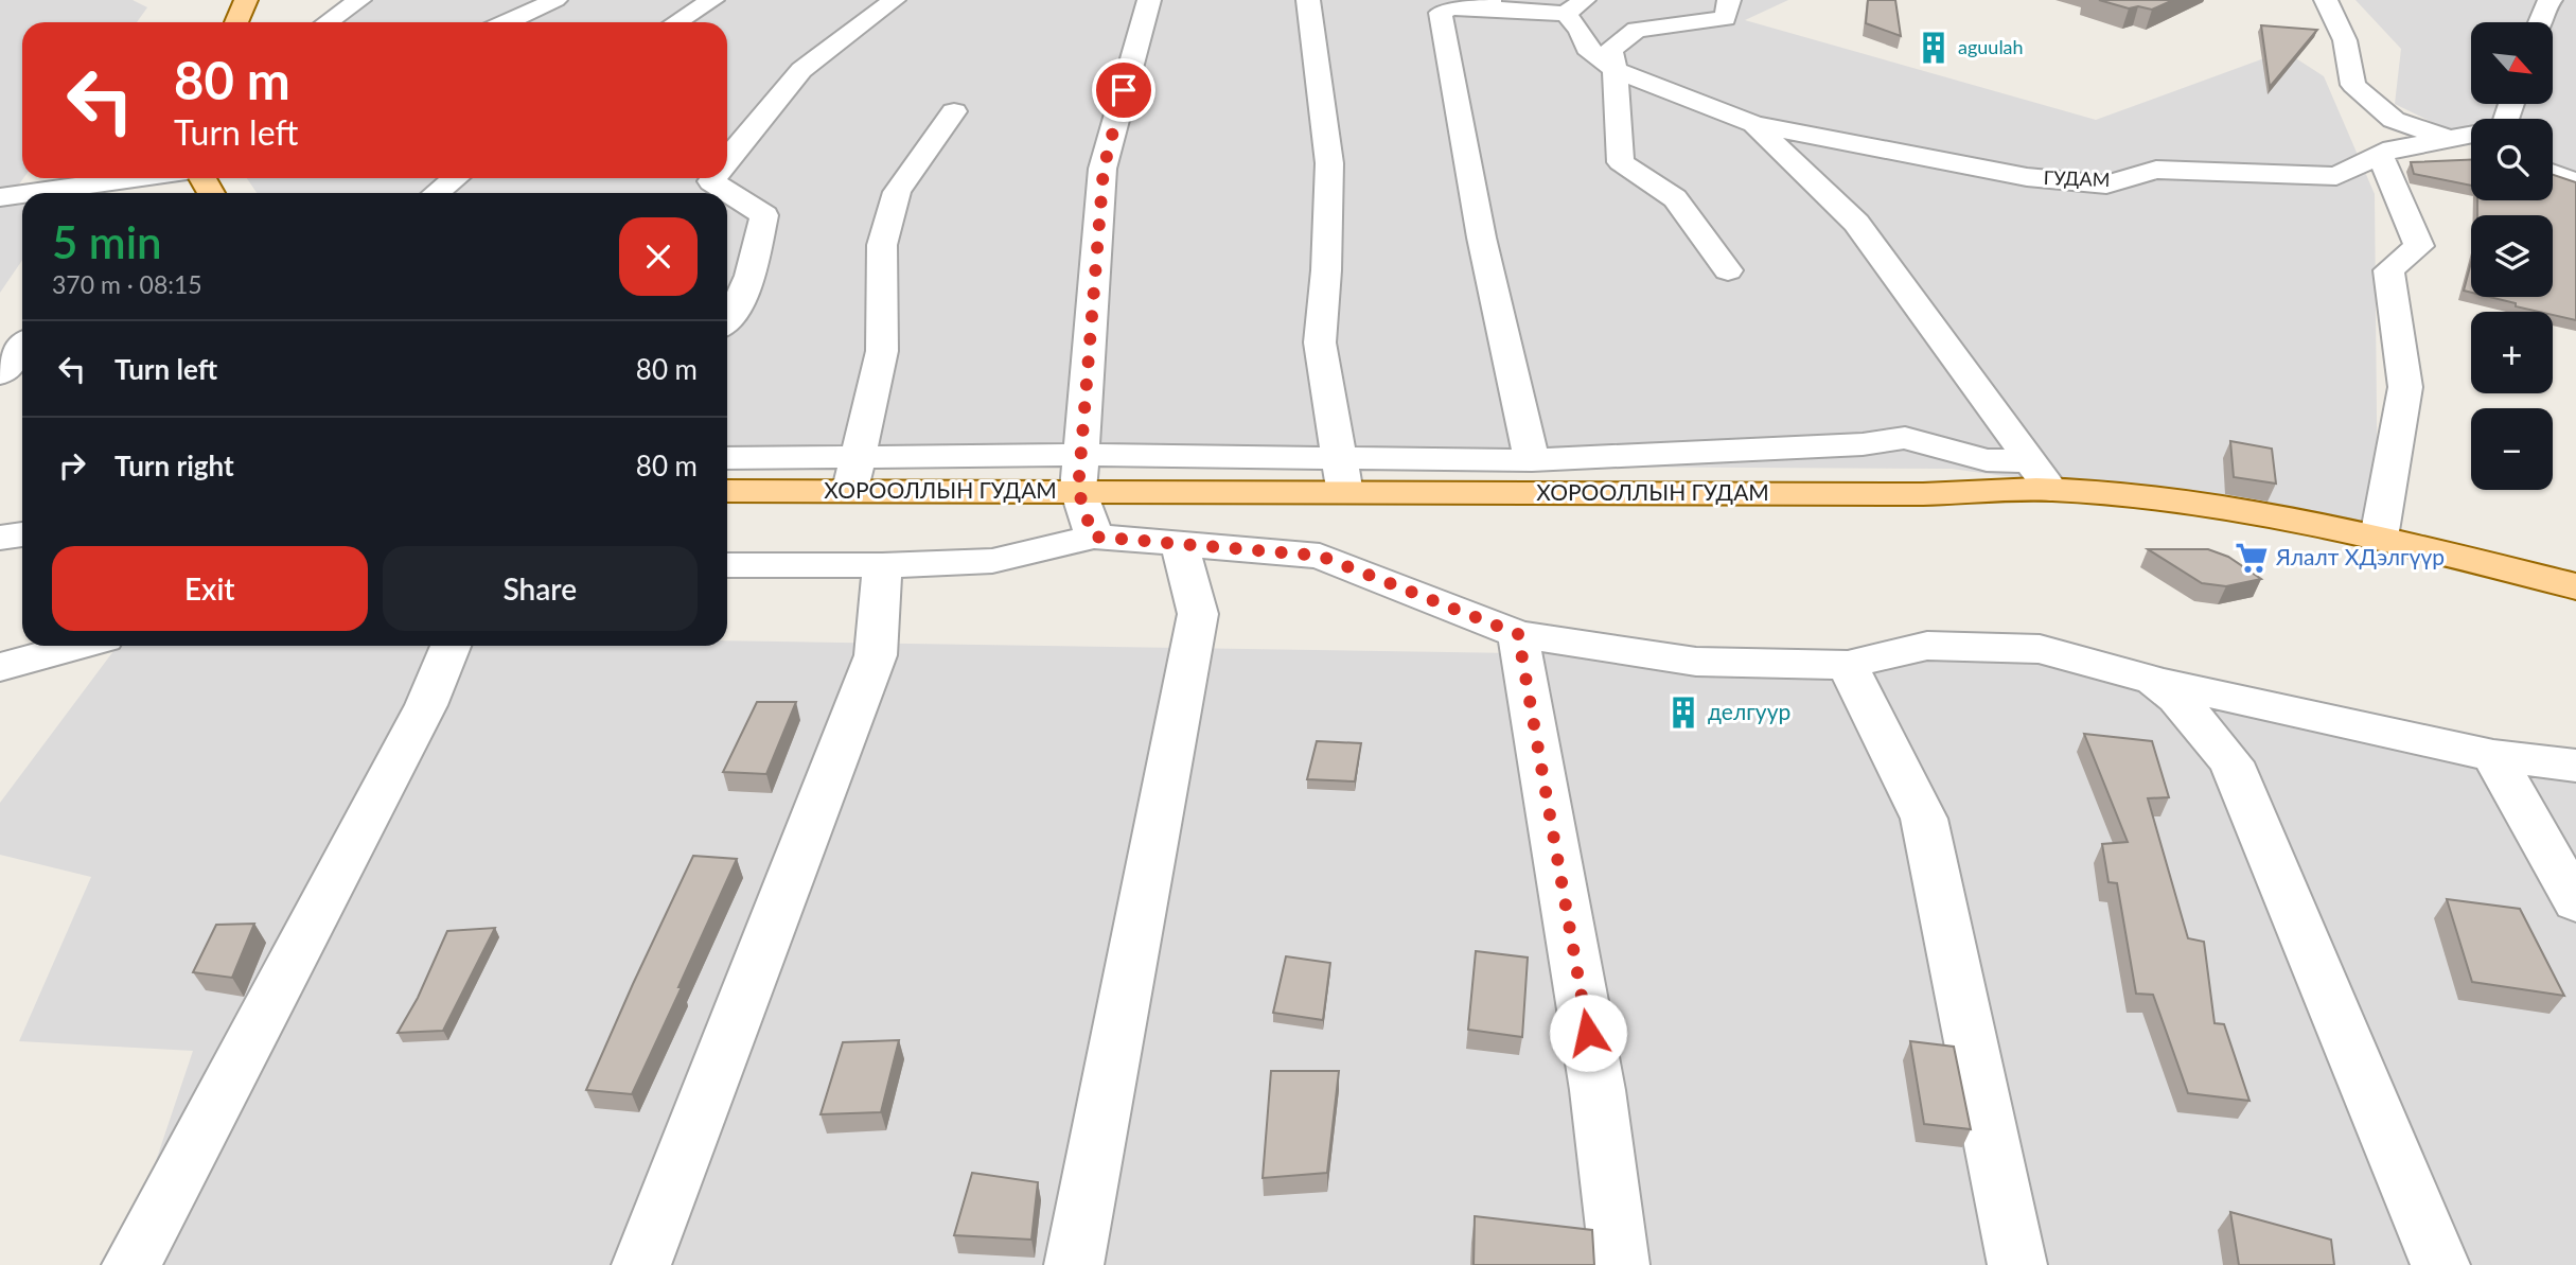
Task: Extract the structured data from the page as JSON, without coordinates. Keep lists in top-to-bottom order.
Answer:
{
  "streets": {
    "main road": ["ХОРООЛЛЫН ГУДАМ"],
    "street": ["ГУДАМ"]
  },
  "places": {
    "building": ["aguulah", "делгуур"],
    "supermarket": ["Ялалт ХДэлгүүр"]
  },
  "north": "bottom right",
  "page": {
    "map_buttons": ["+", "−"],
    "turn": ["80 m", "Turn left"],
    "heading": ["5 min", "370 m · 08:15"],
    "list": [
      {
        "name": "Turn left",
        "value": "80 m"
      },
      {
        "name": "Turn right",
        "value": "80 m"
      }
    ],
    "buttons": ["Exit", "Share"]
  }
}
